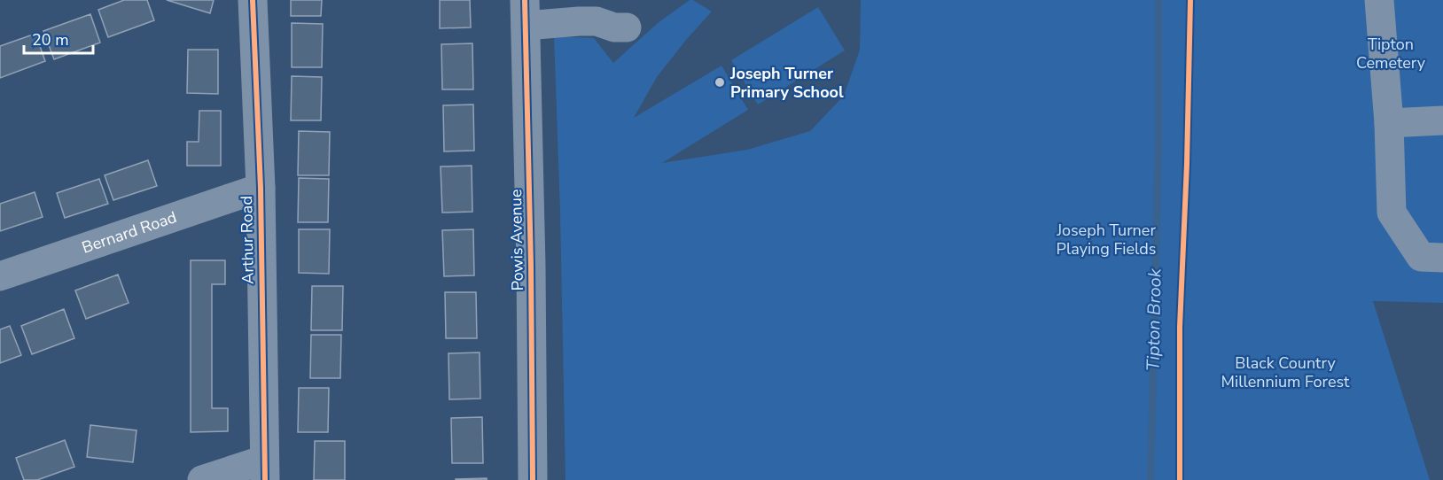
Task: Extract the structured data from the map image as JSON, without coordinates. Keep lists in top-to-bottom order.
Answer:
{
  "streets": {
    "street": ["Bernard Road", "Arthur Road", "Powis Avenue"]
  },
  "crossings": [
    ["Bernard Road", "Arthur Road"]
  ],
  "water": ["Tipton Brook"],
  "parks": ["Tipton Cemetery", "Joseph Turner Playing Fields", "Black Country Millennium Forest"],
  "places": ["Joseph Turner Primary School"],
  "scale_bar": "20 m"
}
